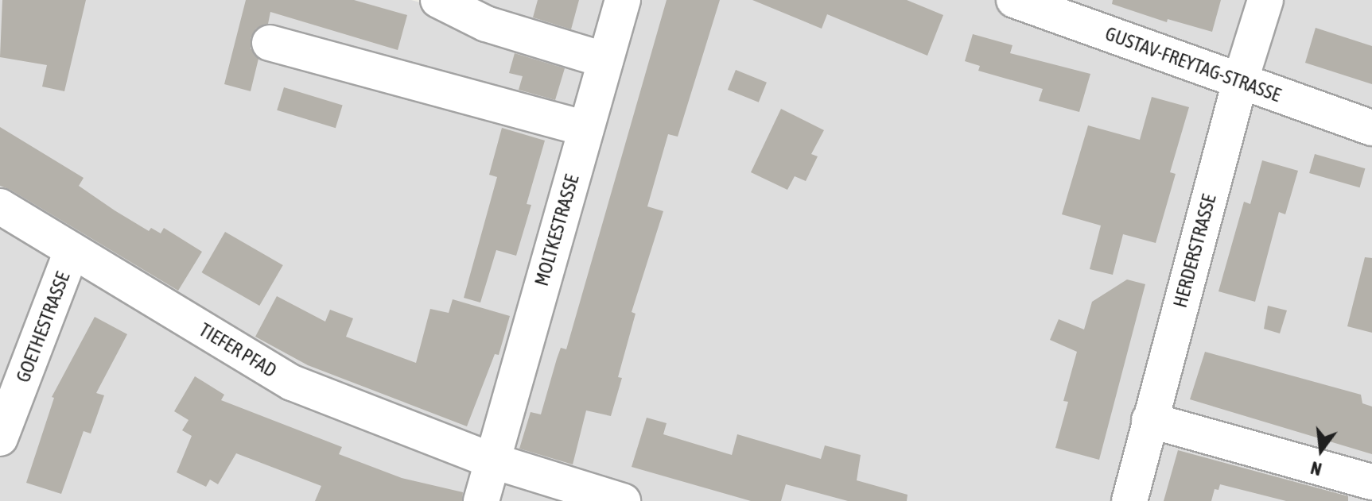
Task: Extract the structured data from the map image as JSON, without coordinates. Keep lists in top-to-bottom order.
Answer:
{
  "streets": {
    "street": [
      "GUSTAV-FREYTAG-STRASSE",
      "MOLTKESTRASSE",
      "HERDERSTRASSE",
      "GOETHESTRASSE",
      "TIEFER PFAD"
    ]
  },
  "crossings": [
    ["GUSTAV-FREYTAG-STRASSE", "HERDERSTRASSE"],
    ["MOLTKESTRASSE", "TIEFER PFAD"],
    ["GOETHESTRASSE", "TIEFER PFAD"]
  ],
  "north": "bottom"
}
